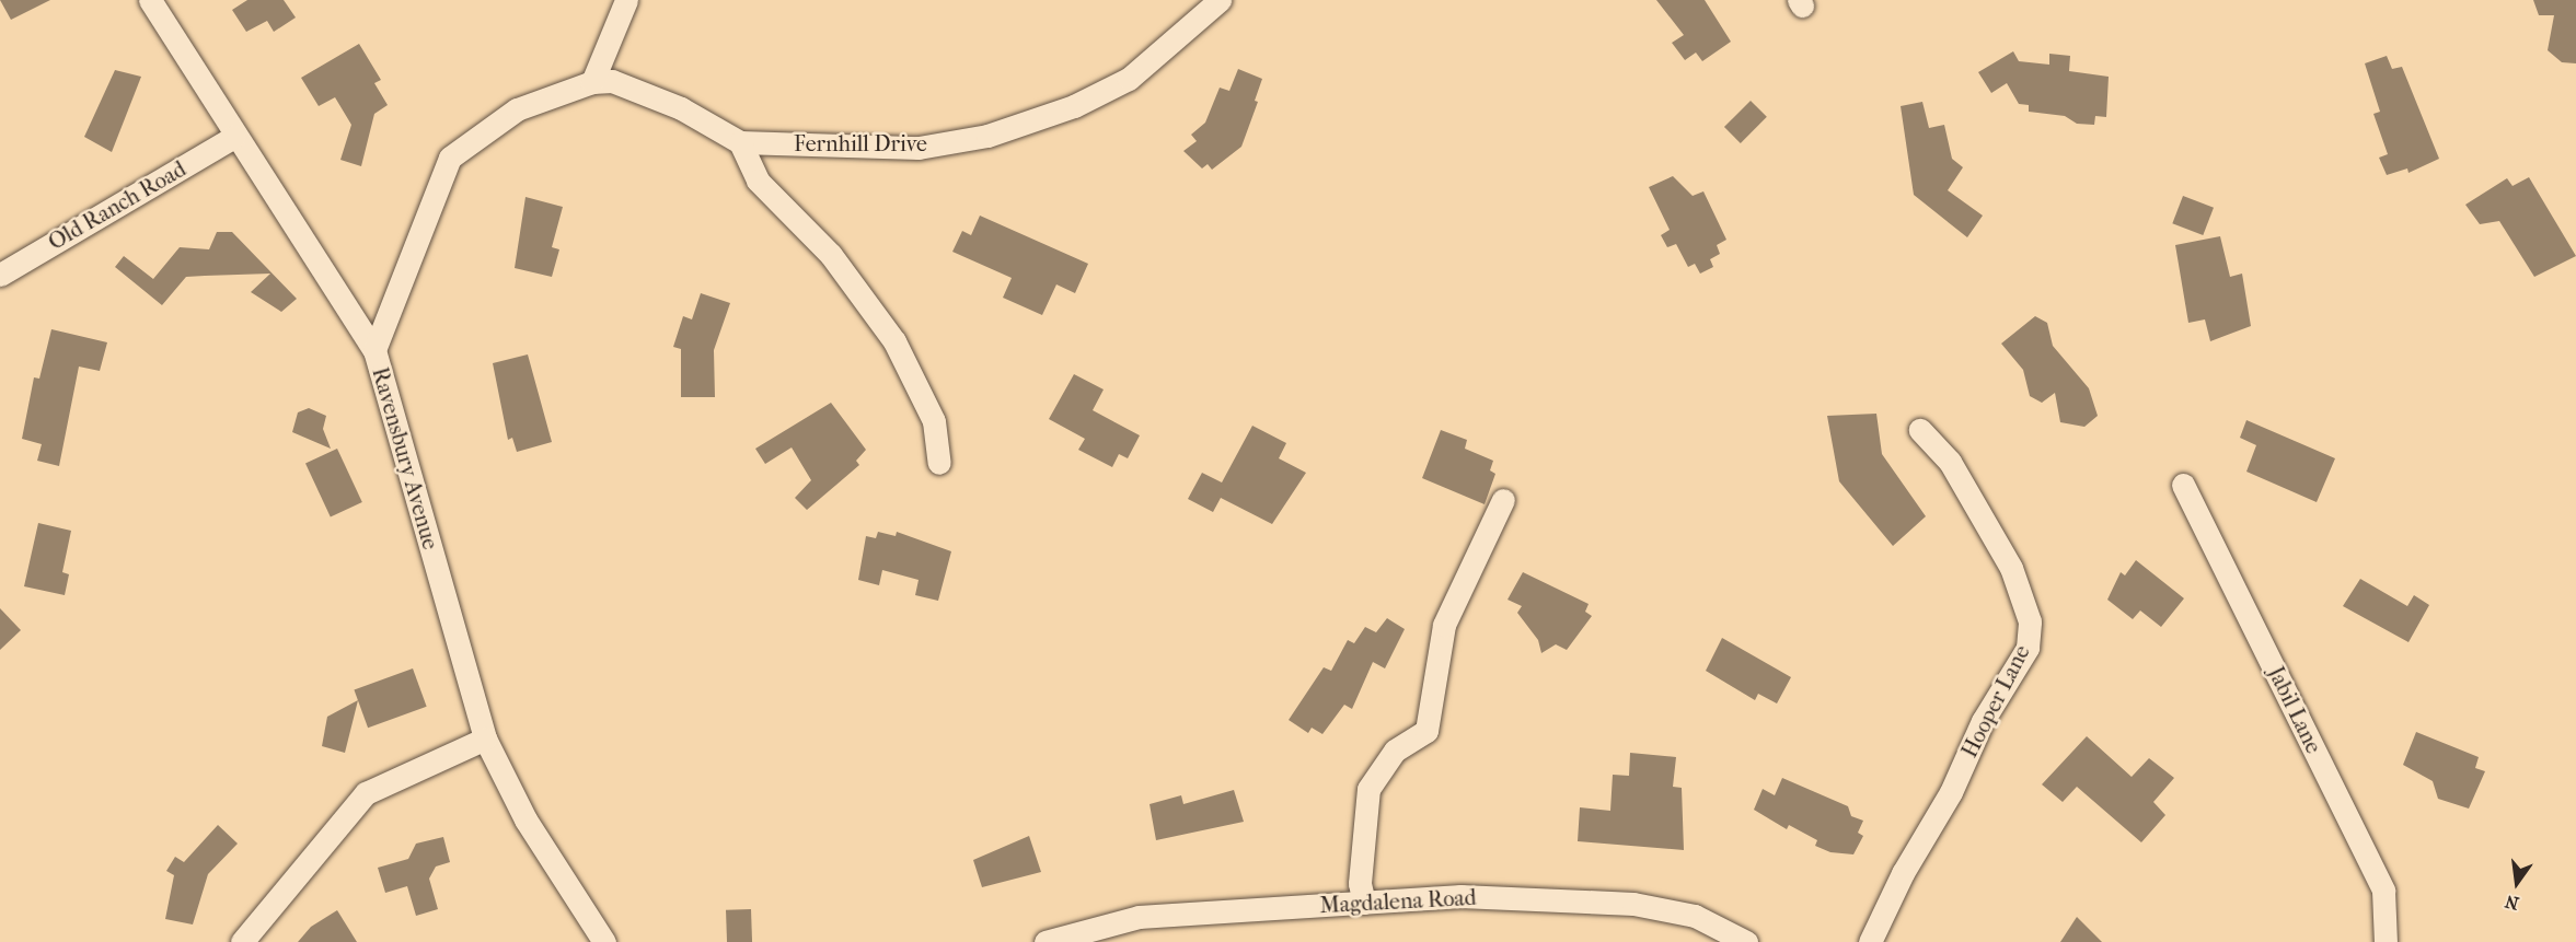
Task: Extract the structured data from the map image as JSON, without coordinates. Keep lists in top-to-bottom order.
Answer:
{
  "streets": {
    "street": [
      "Fernhill Drive",
      "Old Ranch Road",
      "Ravensbury Avenue",
      "Hooper Lane",
      "Jabil Lane",
      "Magdalena Road"
    ]
  },
  "crossings": [
    ["Old Ranch Road", "Ravensbury Avenue"]
  ],
  "north": "bottom"
}
